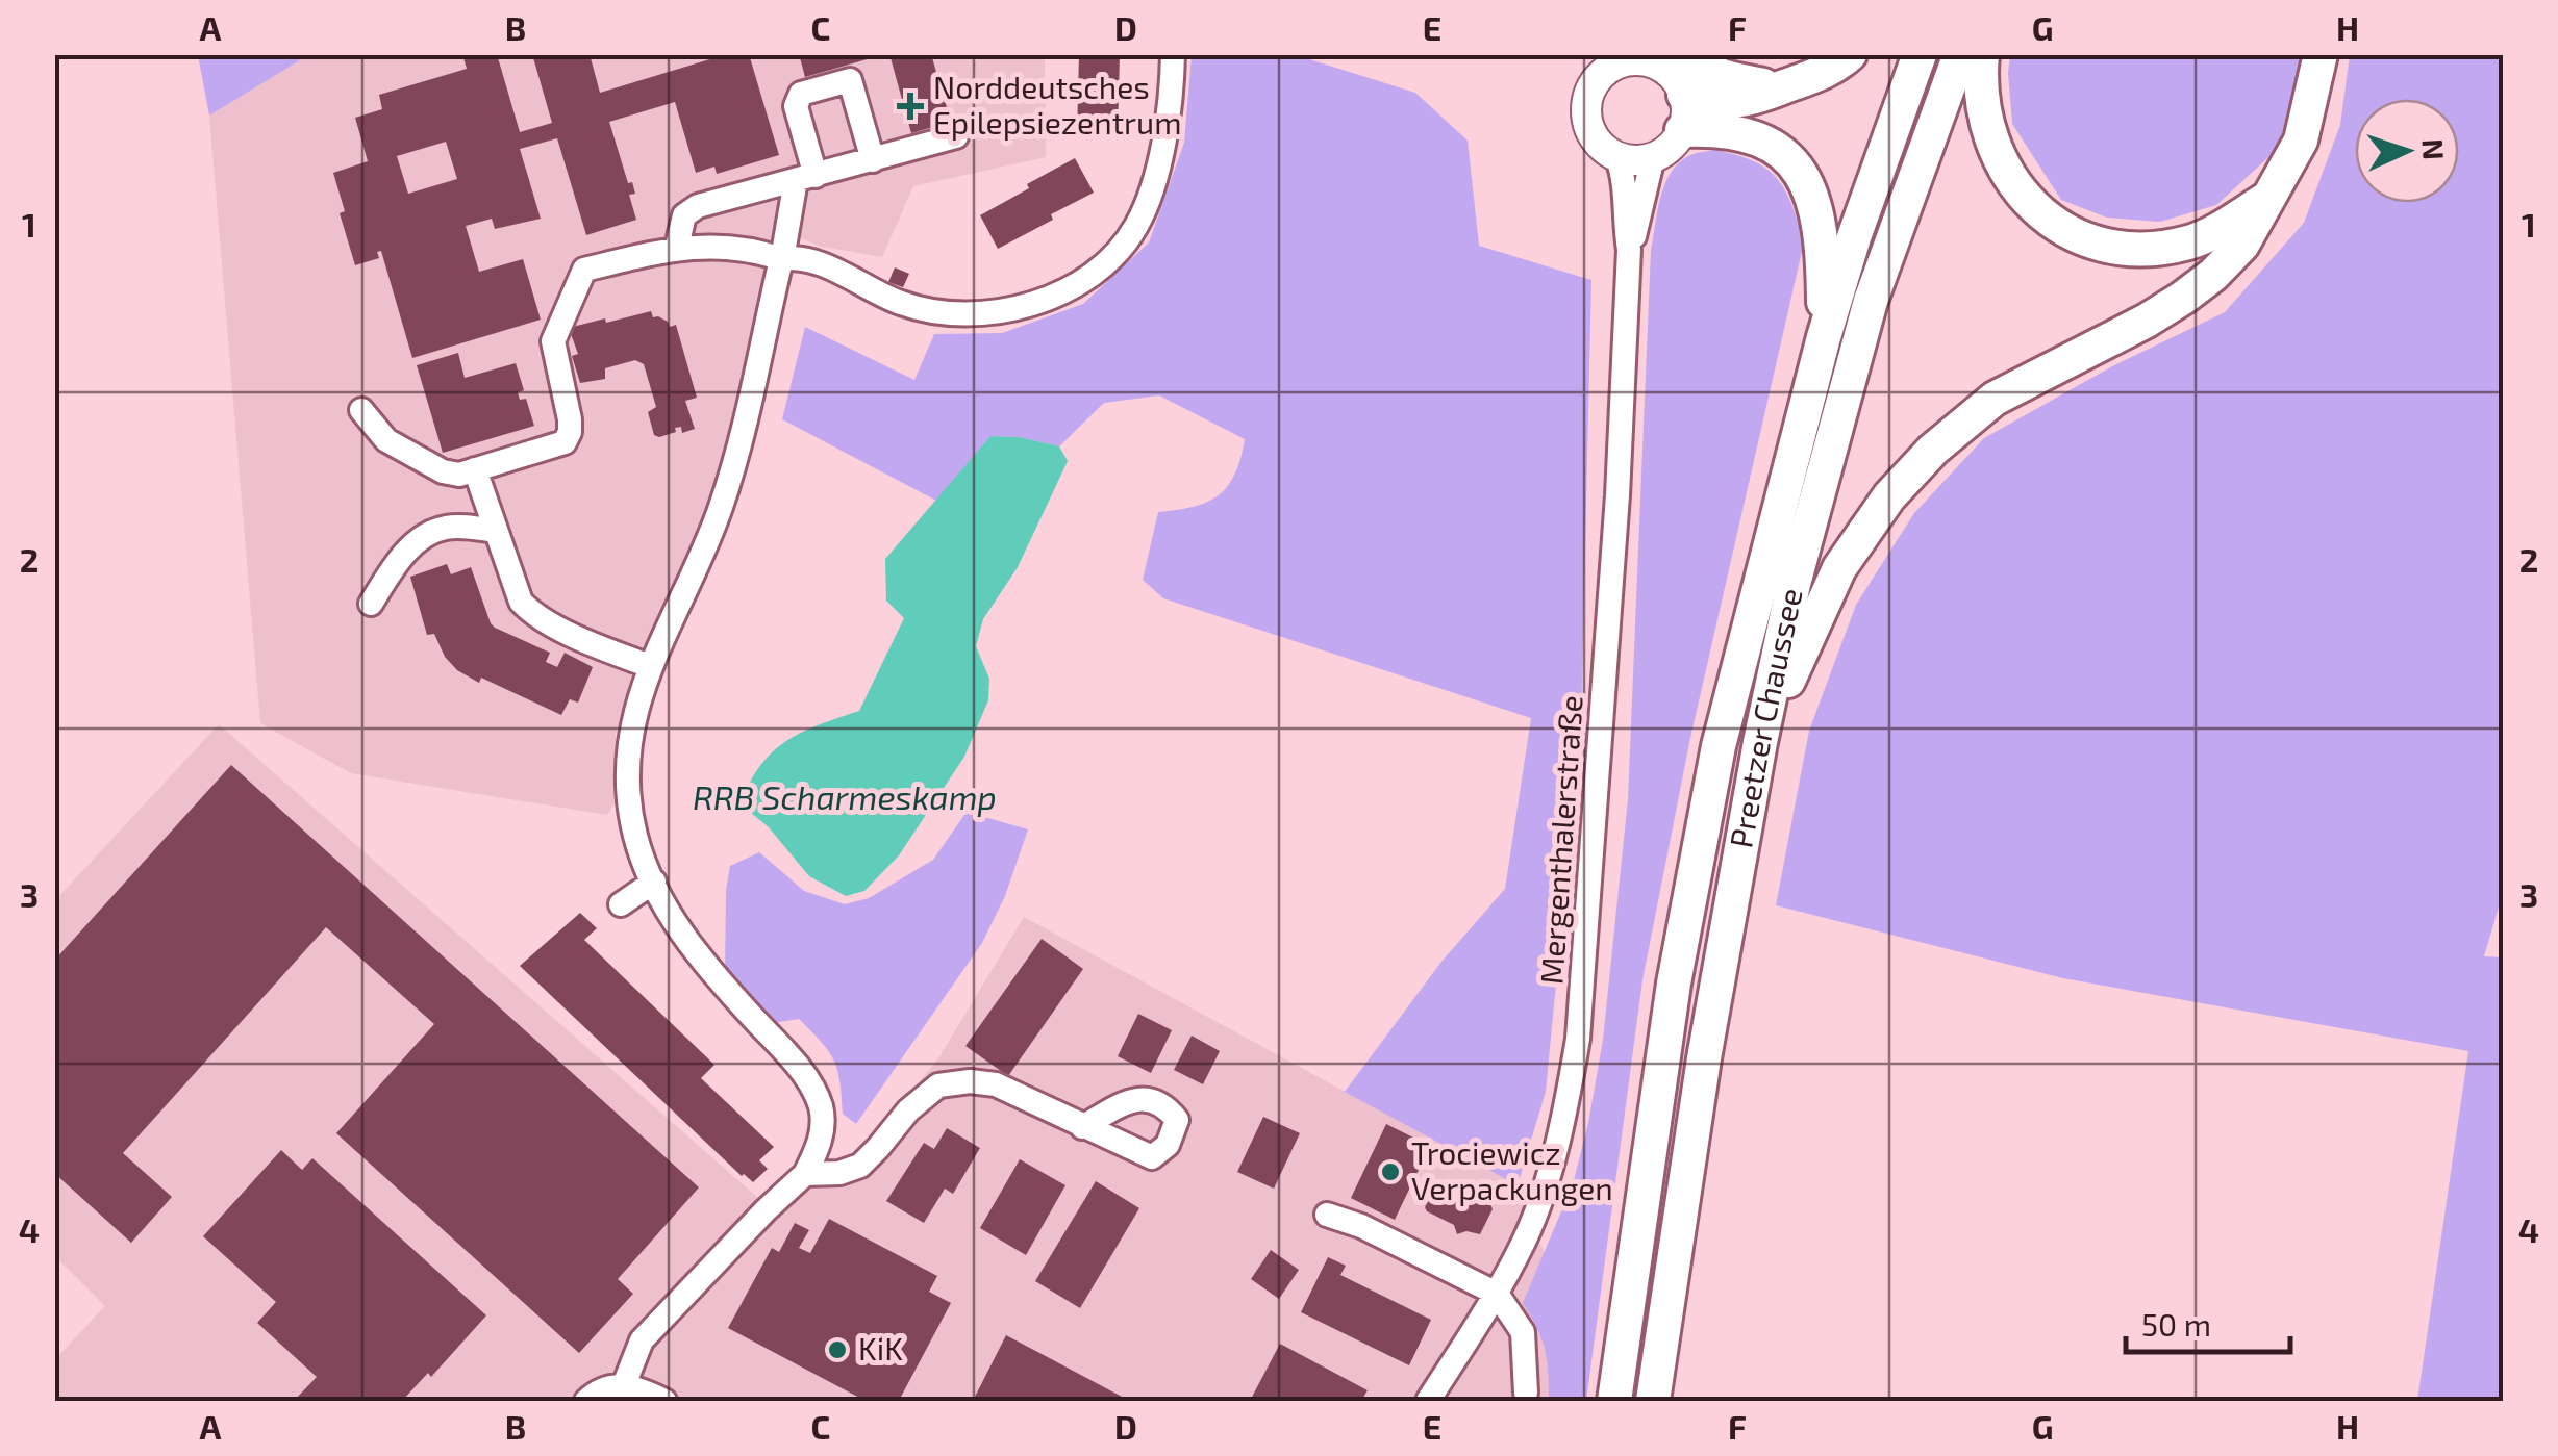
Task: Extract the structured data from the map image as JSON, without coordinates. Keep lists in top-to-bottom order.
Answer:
{
  "streets": {
    "highway": ["Preetzer Chaussee"],
    "street": ["Mergenthalerstraße"]
  },
  "water": ["RRB Scharmeskamp"],
  "places": {
    "health": ["Norddeutsches Epilepsiezentrum"],
    "other": ["Trociewicz Verpackungen", "KiK"]
  },
  "scale_bar": "50 m",
  "north": "right",
  "grid": {
    "columns": [
      "A",
      "B",
      "C",
      "D",
      "E",
      "F",
      "G",
      "H"
    ],
    "rows": [
      "1",
      "2",
      "3",
      "4"
    ]
  }
}
